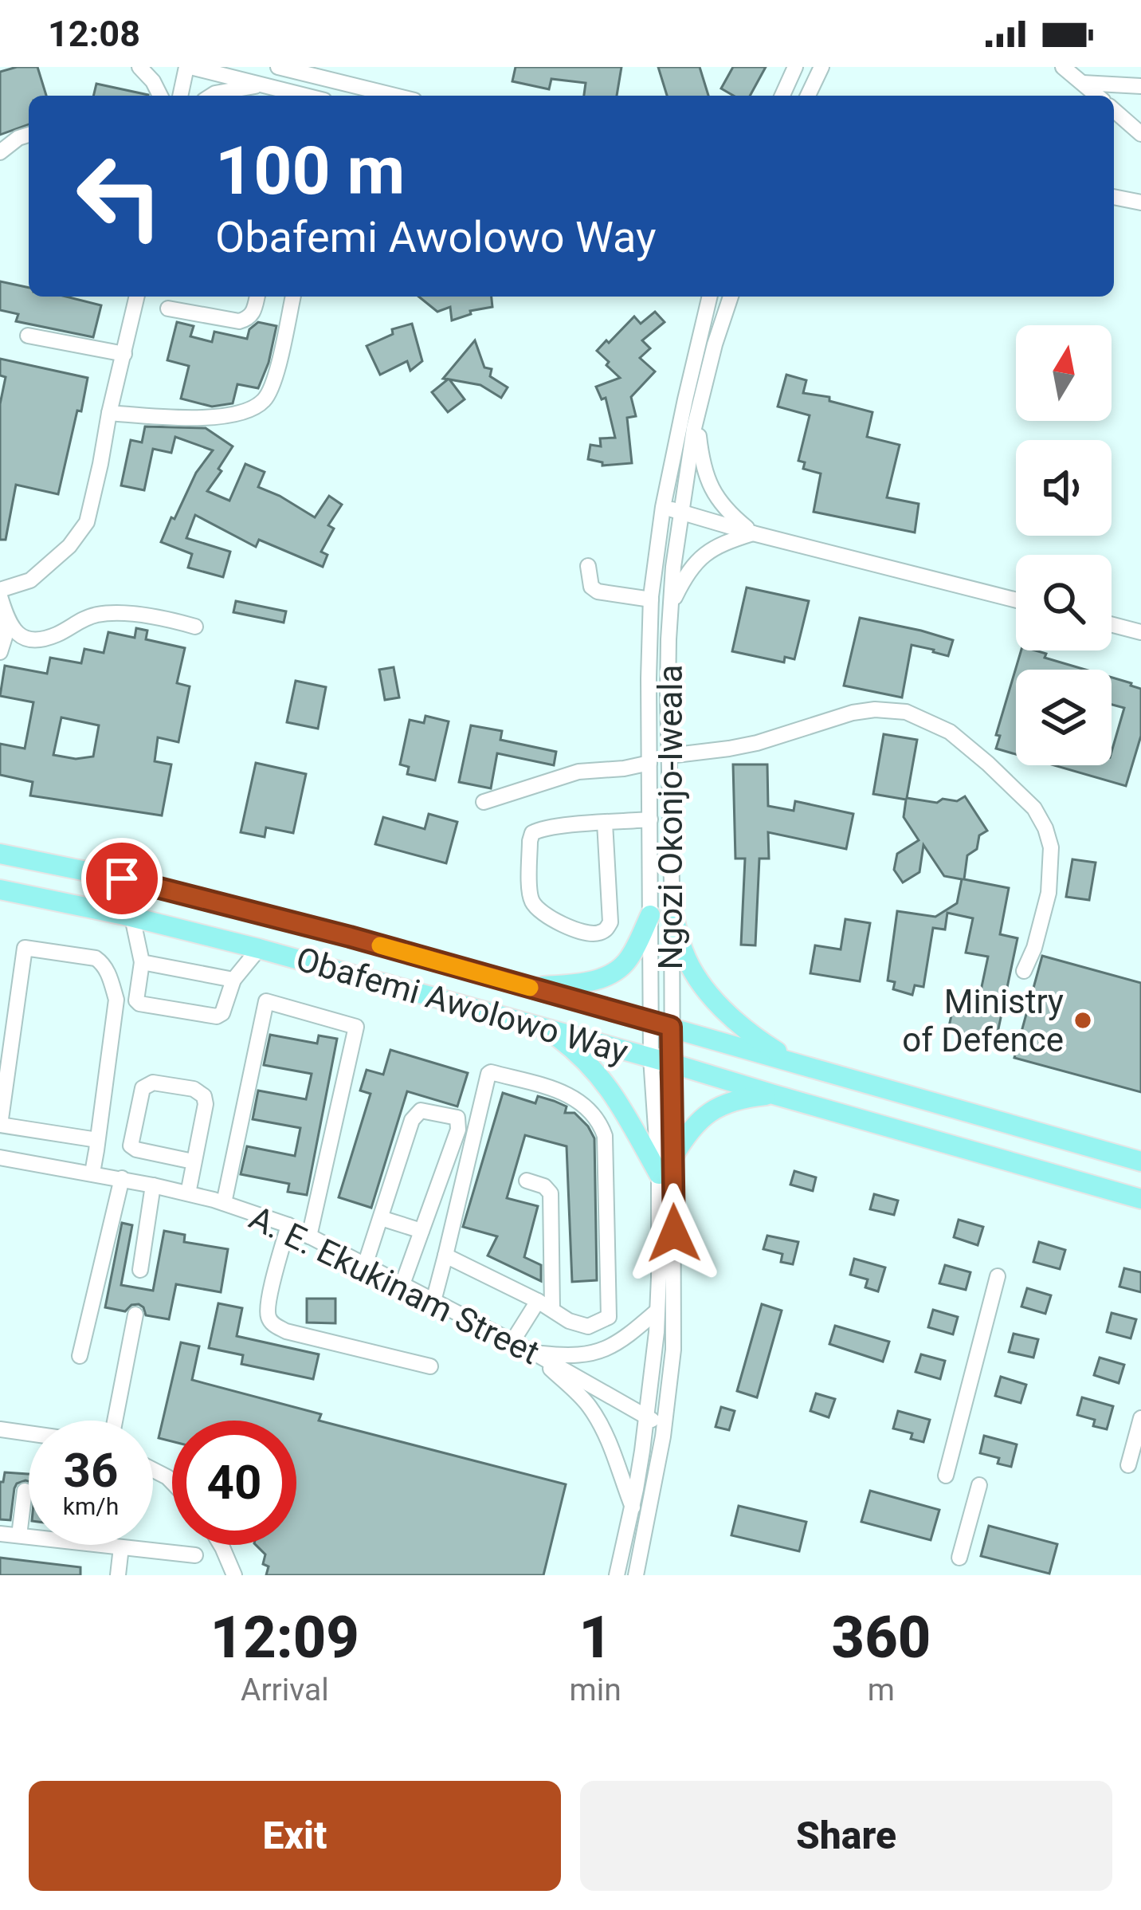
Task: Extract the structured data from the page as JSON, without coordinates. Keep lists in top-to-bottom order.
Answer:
{
  "streets": {
    "main road": ["Obafemi Awolowo Way"],
    "street": ["Ngozi Okonjo-Iweala", "A. E. Ekukinam Street"]
  },
  "crossings": [
    ["Ngozi Okonjo-Iweala", "Obafemi Awolowo Way"],
    ["Ngozi Okonjo-Iweala", "A. E. Ekukinam Street"]
  ],
  "places": ["Ministry of Defence"],
  "north": "top",
  "page": {
    "status": "12:08",
    "turn": ["100 m", "Obafemi Awolowo Way"],
    "speed": "36 km/h",
    "limit": "40",
    "eta": [
      "12:09",
      "Arrival",
      "1",
      "min",
      "360",
      "m"
    ],
    "buttons": ["Exit", "Share"]
  }
}
